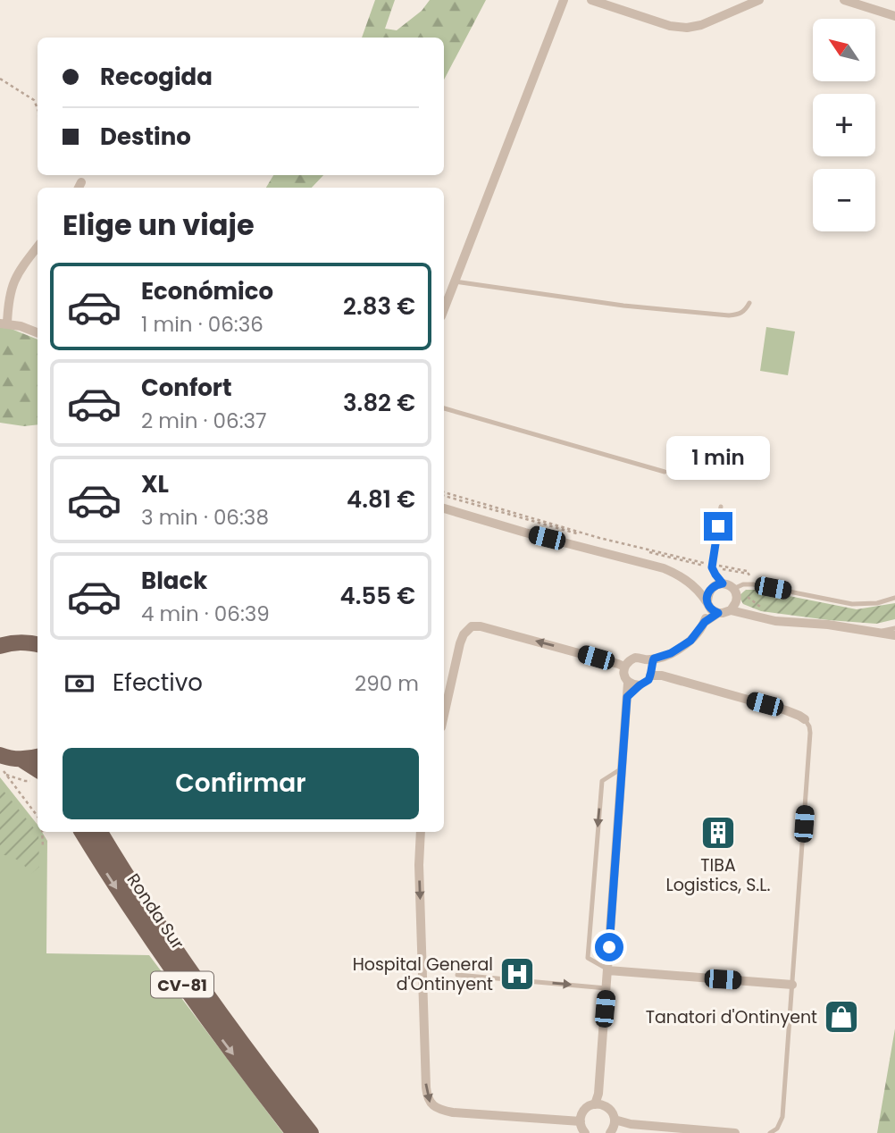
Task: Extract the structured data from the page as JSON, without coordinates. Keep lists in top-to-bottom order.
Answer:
{
  "streets": {
    "main road": ["Ronda Sur", "CV-81"]
  },
  "places": {
    "building": ["TIBA Logistics, S.L."],
    "hospital": ["Hospital General d'Ontinyent"],
    "shop": ["Tanatori d'Ontinyent"]
  },
  "north": "top left",
  "page": {
    "map_buttons": ["+", "−"],
    "banner": ["Recogida", "Destino"],
    "heading": "Elige un viaje",
    "list": [
      {
        "name": "Económico",
        "note": "1 min · 06:36",
        "value": "2.83 €"
      },
      {
        "name": "Confort",
        "note": "2 min · 06:37",
        "value": "3.82 €"
      },
      {
        "name": "XL",
        "note": "3 min · 06:38",
        "value": "4.81 €"
      },
      {
        "name": "Black",
        "note": "4 min · 06:39",
        "value": "4.55 €"
      }
    ],
    "bubble": "1 min",
    "pay": ["Efectivo", "290 m"],
    "buttons": "Confirmar"
  }
}
